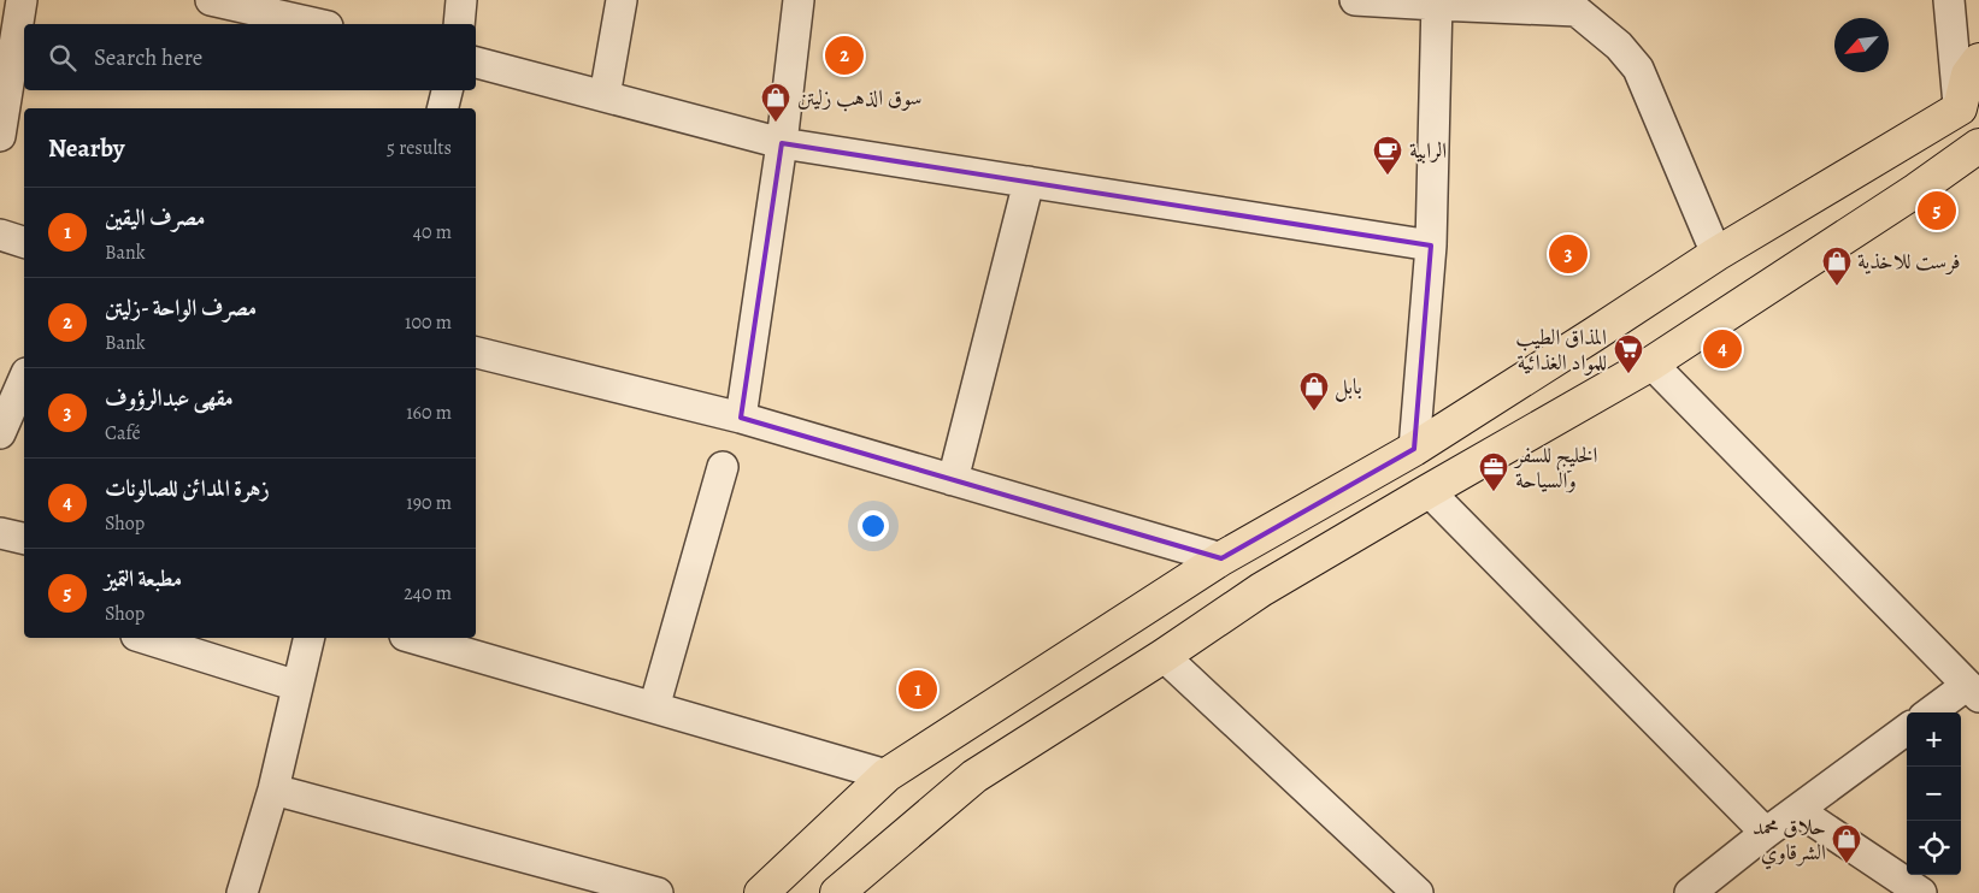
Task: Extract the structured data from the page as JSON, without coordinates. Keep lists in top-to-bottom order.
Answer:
{
  "places": {
    "shop": [
      "سوق الذهب زليتن",
      "فرست للاخذية",
      "بابل",
      "حلاق محمد الشرقاوي"
    ],
    "cafe": ["الرابية"],
    "supermarket": ["المذاق الطيب للمواد الغذائية"],
    "office": ["الخليج للسفر والسياحة"]
  },
  "north": "bottom left",
  "page": {
    "search": "Search here",
    "pins": [
      "2",
      "5",
      "3",
      "4",
      "1"
    ],
    "heading": ["Nearby", "5 results"],
    "list": [
      {
        "mark": "1",
        "name": "مصرف اليقين",
        "note": "Bank",
        "value": "40 m"
      },
      {
        "mark": "2",
        "name": "مصرف الواحة -زليتن",
        "note": "Bank",
        "value": "100 m"
      },
      {
        "mark": "3",
        "name": "مقهى عبدالرؤوف",
        "note": "Café",
        "value": "160 m"
      },
      {
        "mark": "4",
        "name": "زهرة المدائن للصالونات",
        "note": "Shop",
        "value": "190 m"
      },
      {
        "mark": "5",
        "name": "مطبعة التميز",
        "note": "Shop",
        "value": "240 m"
      }
    ],
    "map_buttons": ["+", "−"]
  }
}
